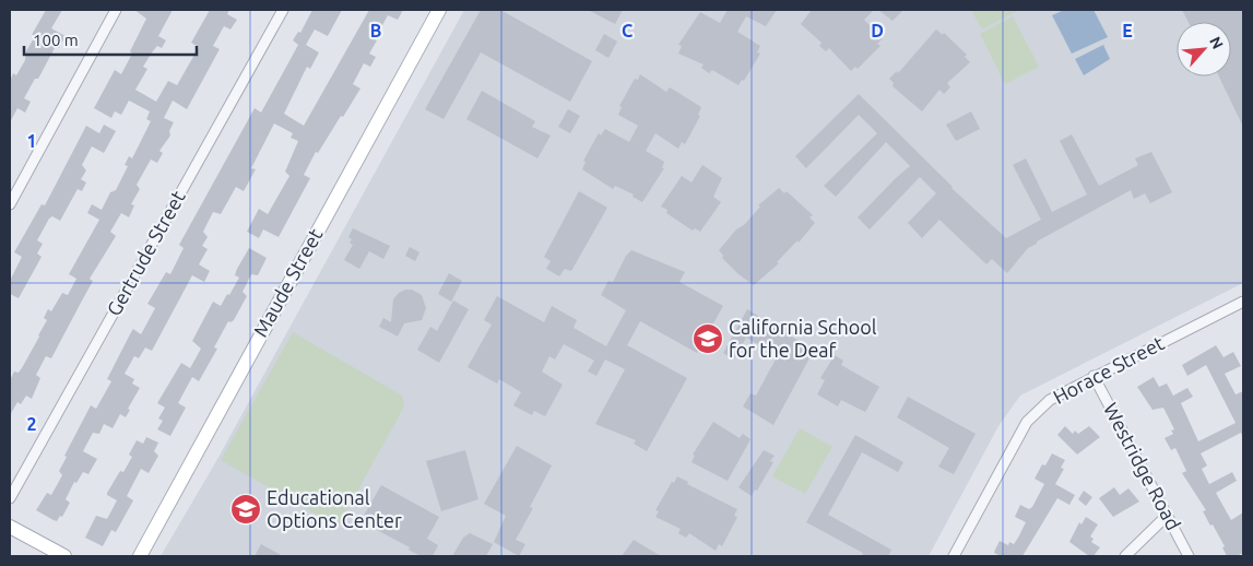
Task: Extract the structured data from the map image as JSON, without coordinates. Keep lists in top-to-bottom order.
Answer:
{
  "streets": {
    "street": [
      "Gertrude Street",
      "Maude Street",
      "Horace Street",
      "Westridge Road"
    ]
  },
  "crossings": [
    ["Horace Street", "Westridge Road"]
  ],
  "places": {
    "school or university": ["California School for the Deaf", "Educational Options Center"]
  },
  "scale_bar": "100 m",
  "north": "top right",
  "grid": {
    "columns": [
      "B",
      "C",
      "D",
      "E"
    ],
    "rows": ["1", "2"]
  }
}
